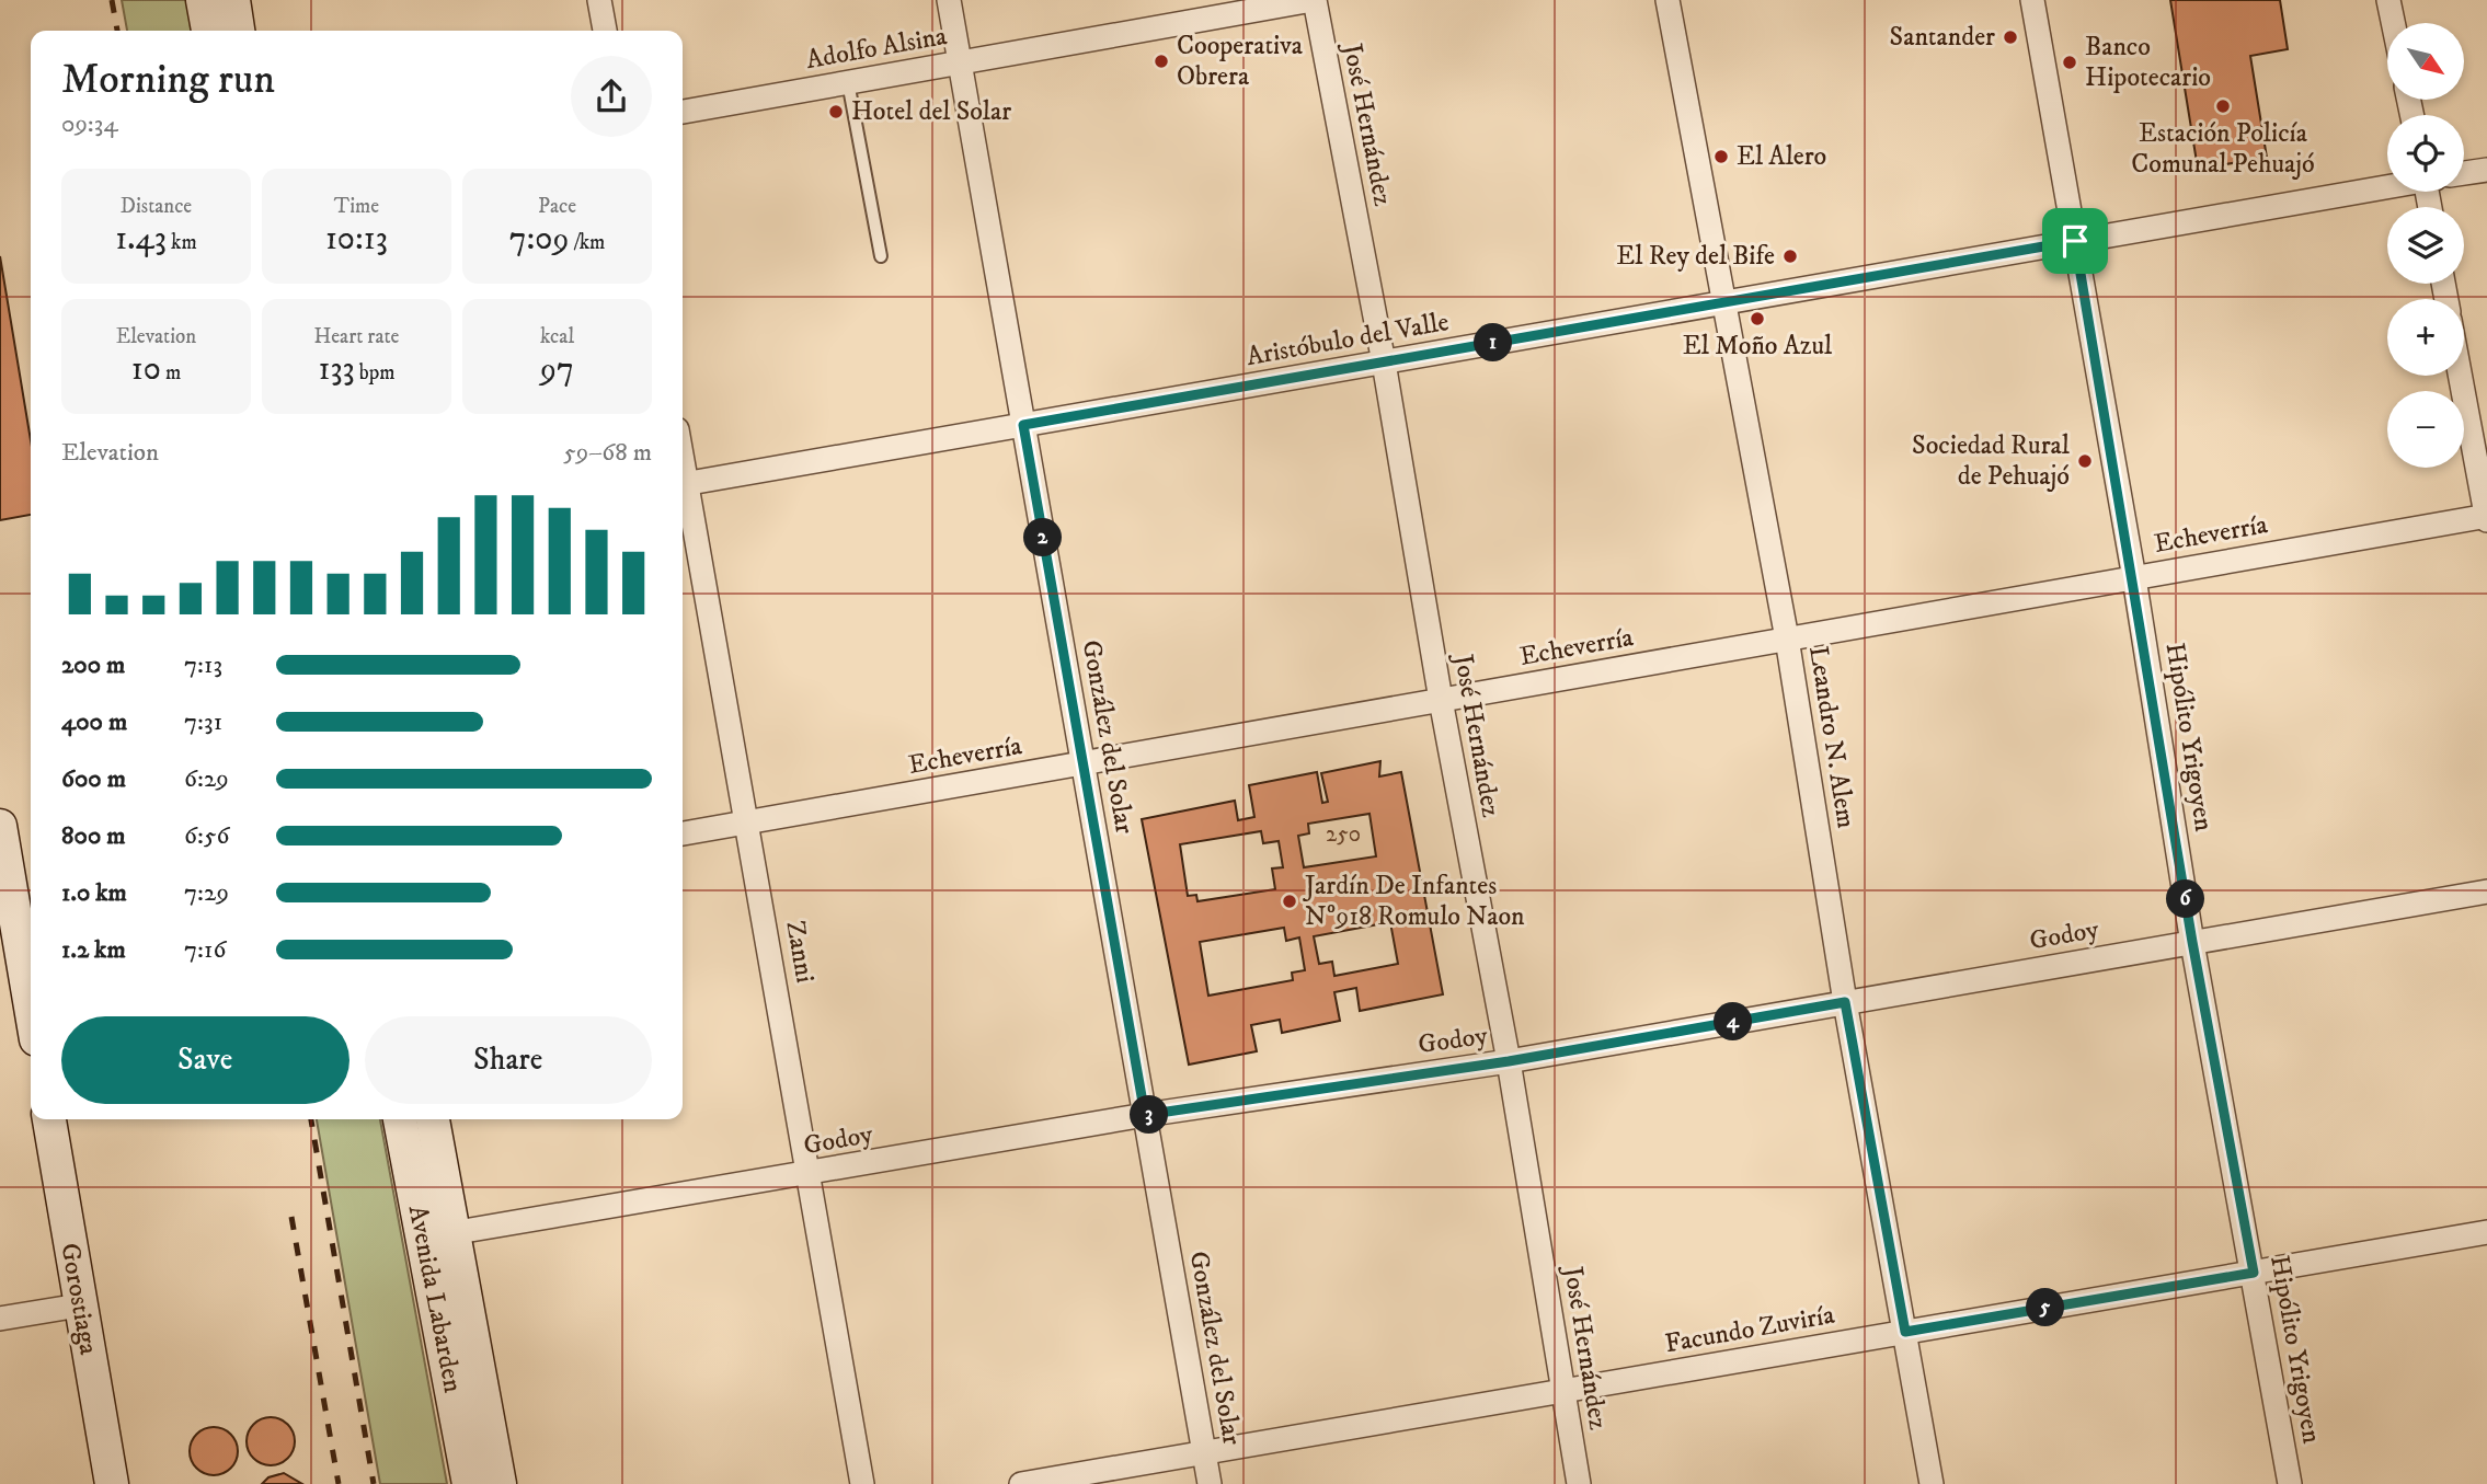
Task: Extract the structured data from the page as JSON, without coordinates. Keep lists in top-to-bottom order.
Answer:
{
  "streets": {
    "main road": ["Gorostiaga", "Avenida Labarden"],
    "street": [
      "Adolfo Alsina",
      "José Hernández",
      "Aristóbulo del Valle",
      "Echeverría",
      "González del Solar",
      "Leandro N. Alem",
      "Hipólito Yrigoyen",
      "Godoy",
      "Zanni",
      "Facundo Zuviría"
    ]
  },
  "crossings": [
    ["Adolfo Alsina", "José Hernández"],
    ["Adolfo Alsina", "González del Solar"],
    ["José Hernández", "Aristóbulo del Valle"],
    ["José Hernández", "Echeverría"],
    ["José Hernández", "Godoy"],
    ["José Hernández", "Facundo Zuviría"],
    ["Aristóbulo del Valle", "González del Solar"],
    ["Aristóbulo del Valle", "Leandro N. Alem"],
    ["Aristóbulo del Valle", "Hipólito Yrigoyen"],
    ["Echeverría", "González del Solar"],
    ["Echeverría", "Leandro N. Alem"],
    ["Echeverría", "Hipólito Yrigoyen"],
    ["Echeverría", "Zanni"],
    ["González del Solar", "Godoy"],
    ["González del Solar", "Facundo Zuviría"],
    ["Leandro N. Alem", "Godoy"],
    ["Leandro N. Alem", "Facundo Zuviría"],
    ["Hipólito Yrigoyen", "Godoy"],
    ["Hipólito Yrigoyen", "Facundo Zuviría"],
    ["Godoy", "Zanni"],
    ["Godoy", "Avenida Labarden"]
  ],
  "places": [
    "Santander",
    "Cooperativa Obrera",
    "Banco Hipotecario",
    "Estación Policía Comunal Pehuajó",
    "Hotel del Solar",
    "El Alero",
    "El Rey del Bife",
    "El Moño Azul",
    "Sociedad Rural de Pehuajó",
    "Jardín De Infantes Nº918 Romulo Naon"
  ],
  "house_numbers": ["250"],
  "north": "bottom right",
  "page": {
    "map_buttons": ["+", "−"],
    "heading": ["Morning run", "09:34"],
    "stats": [
      ["Distance", "1.43 km"],
      ["Time", "10:13"],
      ["Pace", "7:09 /km"],
      ["Elevation", "10 m"],
      ["Heart rate", "133 bpm"],
      ["kcal", "97"]
    ],
    "pins": [
      "1",
      "2",
      "6",
      "4",
      "3",
      "5"
    ],
    "chart": ["Elevation", "59–68 m"],
    "list": [
      {
        "name": "200 m",
        "note": "7:13"
      },
      {
        "name": "400 m",
        "note": "7:31"
      },
      {
        "name": "600 m",
        "note": "6:29"
      },
      {
        "name": "800 m",
        "note": "6:56"
      },
      {
        "name": "1.0 km",
        "note": "7:29"
      },
      {
        "name": "1.2 km",
        "note": "7:16"
      }
    ],
    "buttons": ["Save", "Share"]
  }
}
